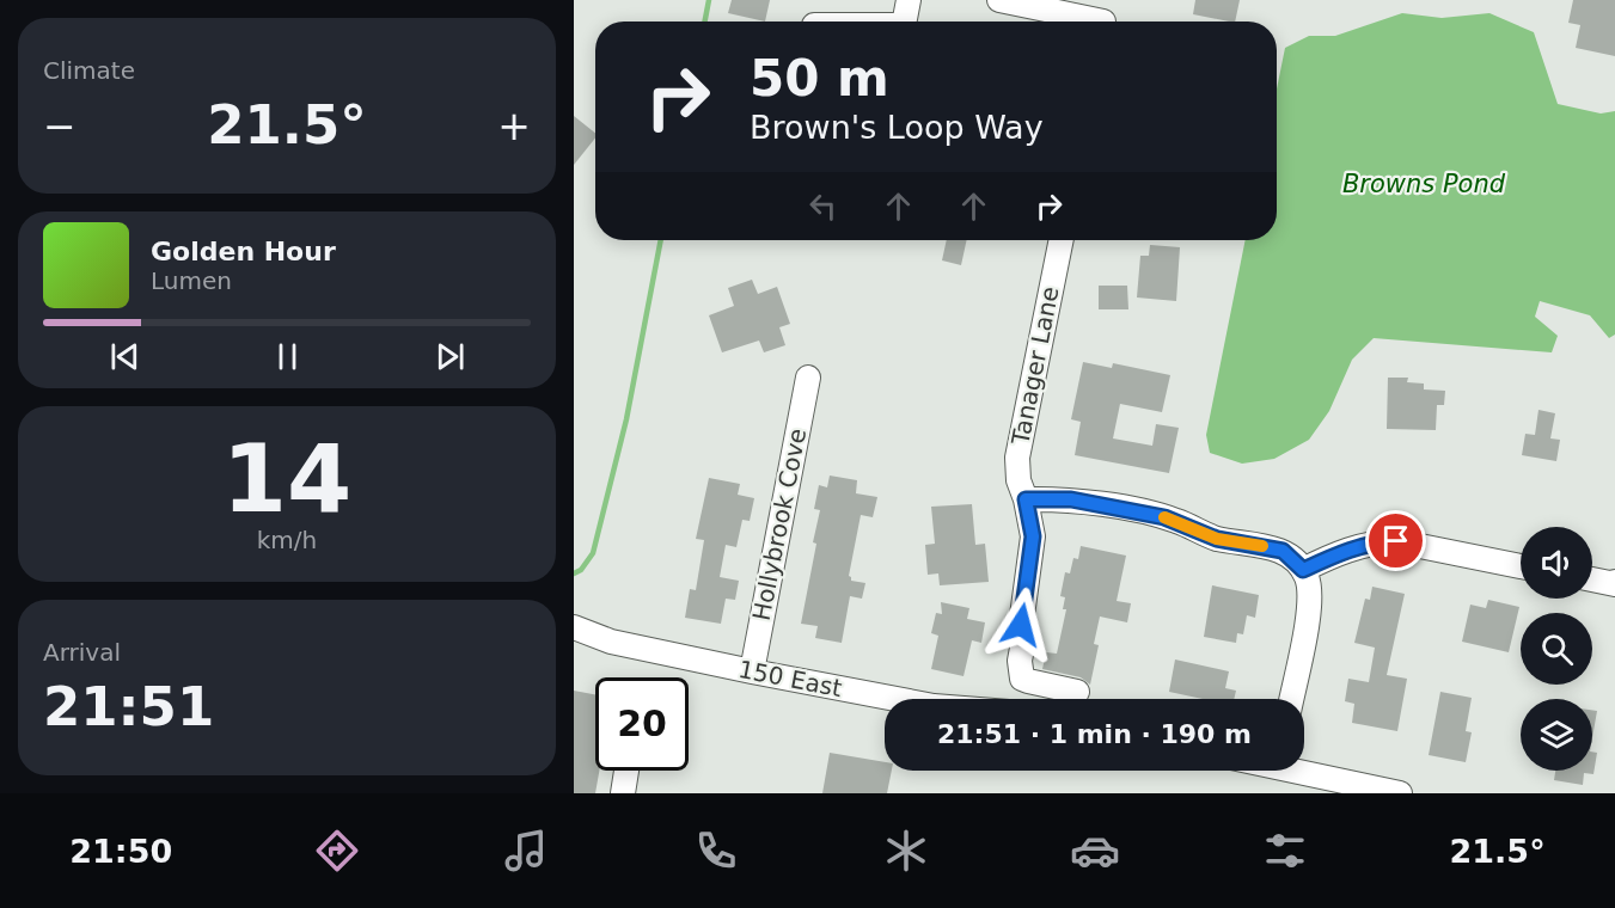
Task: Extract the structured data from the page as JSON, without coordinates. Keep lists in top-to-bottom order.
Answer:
{
  "streets": {
    "street": ["Tanager Lane", "Hollybrook Cove", "150 East"]
  },
  "crossings": [
    ["Hollybrook Cove", "150 East"]
  ],
  "water": ["Browns Pond"],
  "page": {
    "tile": [
      "Climate",
      ["14", "km/h"],
      ["Arrival", "21:51"]
    ],
    "turn": ["50 m", "Brown's Loop Way"],
    "heat": ["−", "21.5°", "+"],
    "song": ["Golden Hour", "Lumen"],
    "limit": "20",
    "trip": "21:51 · 1 min · 190 m",
    "tabs": ["21:50", "21.5°"]
  }
}
